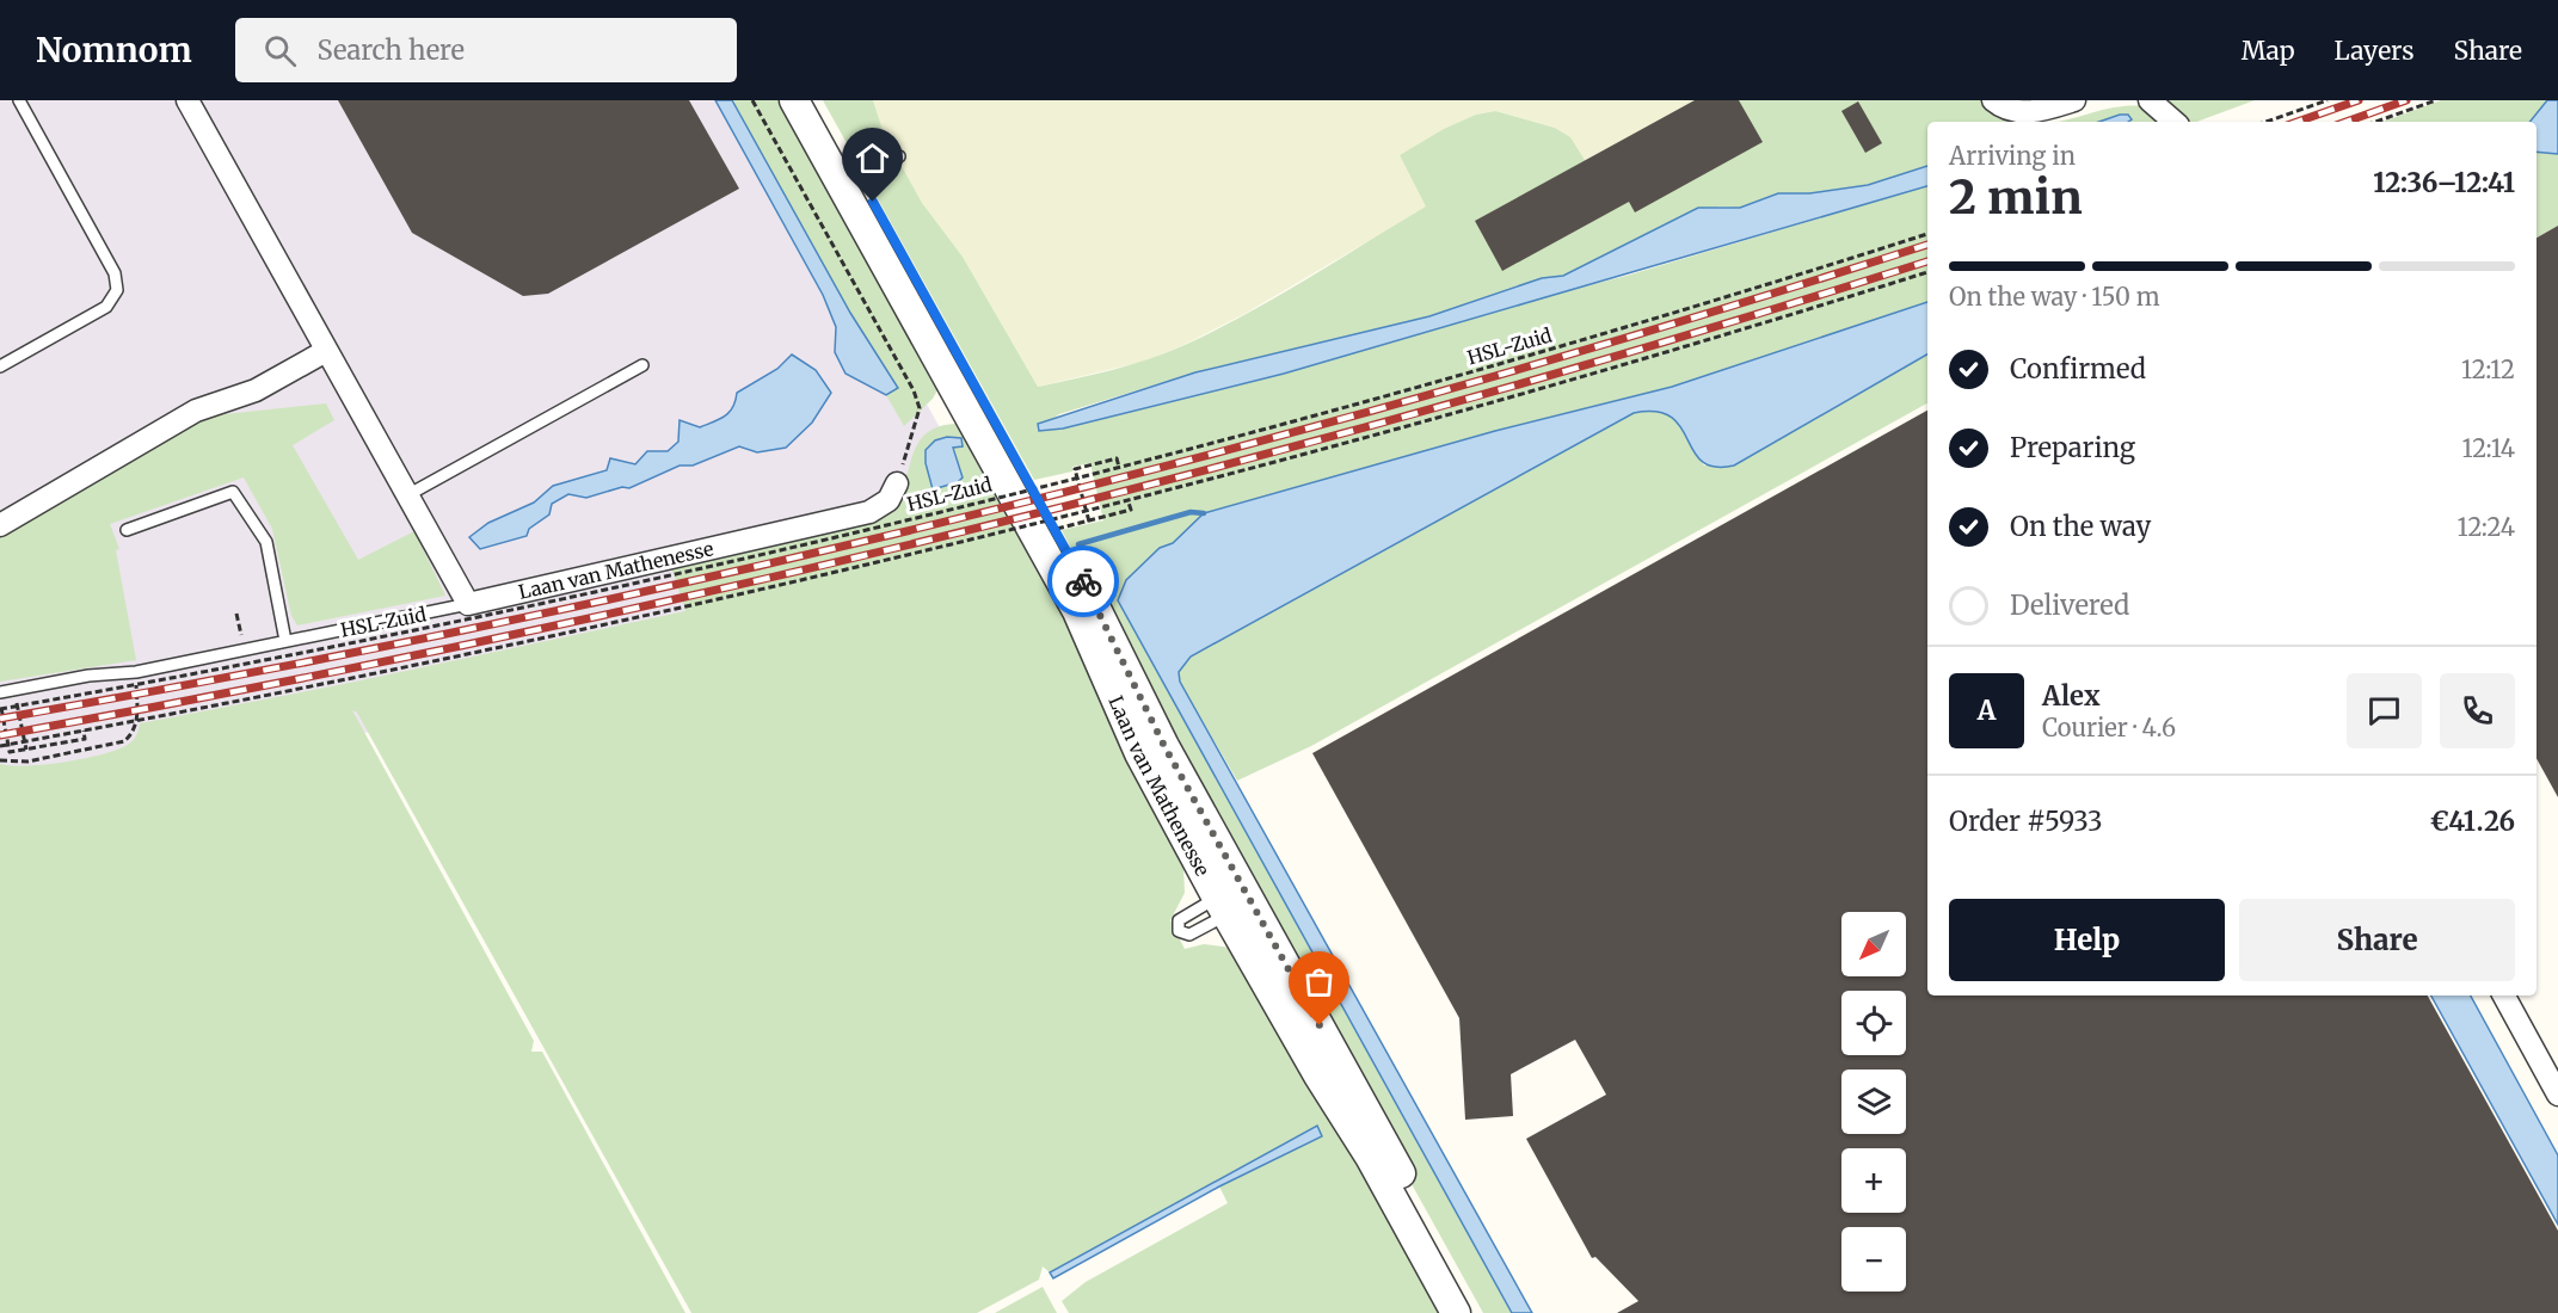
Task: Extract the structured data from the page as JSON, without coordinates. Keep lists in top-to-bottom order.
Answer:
{
  "streets": {
    "street": ["Laan van Mathenesse"],
    "path": ["HSL-Zuid"]
  },
  "north": "bottom left",
  "page": {
    "header": "Nomnom",
    "search": "Search here",
    "nav": ["Map", "Layers", "Share"],
    "heading": ["2 min", "Arriving in", "12:36–12:41"],
    "panel": [
      "Alex",
      "Courier · 4.6",
      "Order #5933",
      "€41.26"
    ],
    "bar": "On the way · 150 m",
    "list": [
      ["Confirmed", "12:12"],
      ["Preparing", "12:14"],
      ["On the way", "12:24"],
      "Delivered"
    ],
    "round": "A",
    "buttons": ["Help", "Share"],
    "map_buttons": ["+", "−"]
  }
}
